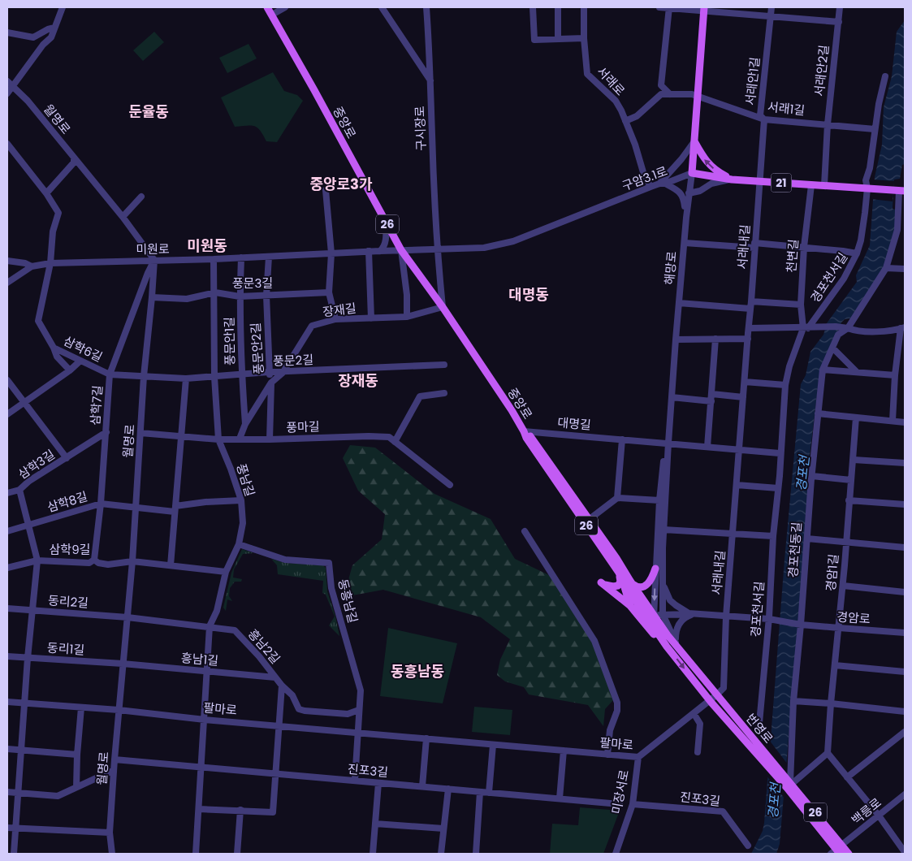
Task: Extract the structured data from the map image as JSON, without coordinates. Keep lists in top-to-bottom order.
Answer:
{
  "streets": {
    "main road": [
      "중앙로",
      "구암3.1로",
      "21",
      "26",
      "해망로",
      "번영로"
    ],
    "street": [
      "서래안2길",
      "서래로",
      "서래안1길",
      "서래1길",
      "월명로",
      "구시장로",
      "서래내길",
      "미원로",
      "천변길",
      "경포천서길",
      "풍문3길",
      "장재길",
      "풍문안1길",
      "풍문안2길",
      "삼학6길",
      "풍문2길",
      "삼학7길",
      "대명길",
      "풍마길",
      "삼학3길",
      "풍남길",
      "삼학8길",
      "삼학9길",
      "경포천동길",
      "경암1길",
      "동흥남길",
      "동리2길",
      "경암로",
      "흥남2길",
      "동리1길",
      "흥남1길",
      "팔마로",
      "진포3길",
      "미장서로",
      "백릉로"
    ]
  },
  "crossings": [
    ["서래안2길", "서래1길"],
    ["서래안2길", "구암3.1로"],
    ["서래로", "구암3.1로"],
    ["서래안1길", "서래1길"],
    ["서래안1길", "구암3.1로"],
    ["서래안1길", "서래내길"],
    ["서래1길", "해망로"],
    ["월명로", "미원로"],
    ["월명로", "풍문3길"],
    ["월명로", "삼학6길"],
    ["월명로", "풍문2길"],
    ["월명로", "삼학7길"],
    ["월명로", "풍마길"],
    ["월명로", "삼학8길"],
    ["월명로", "삼학9길"],
    ["월명로", "동리2길"],
    ["월명로", "흥남2길"],
    ["월명로", "동리1길"],
    ["월명로", "흥남1길"],
    ["월명로", "팔마로"],
    ["월명로", "진포3길"],
    ["중앙로", "구시장로"],
    ["중앙로", "구암3.1로"],
    ["중앙로", "미원로"],
    ["중앙로", "해망로"],
    ["중앙로", "장재길"],
    ["중앙로", "대명길"],
    ["중앙로", "번영로"],
    ["구시장로", "구암3.1로"],
    ["구암3.1로", "21"],
    ["구암3.1로", "서래내길"],
    ["구암3.1로", "미원로"],
    ["구암3.1로", "천변길"],
    ["구암3.1로", "해망로"],
    ["구암3.1로", "경포천서길"],
    ["21", "경포천서길"],
    ["21", "경포천동길"],
    ["서래내길", "팔마로"],
    ["서래내길", "번영로"],
    ["미원로", "풍문안1길"],
    ["미원로", "풍문안2길"],
    ["미원로", "삼학6길"],
    ["미원로", "삼학7길"],
    ["미원로", "풍남길"],
    ["천변길", "경포천서길"],
    ["해망로", "대명길"],
    ["해망로", "번영로"],
    ["경포천서길", "경암로"],
    ["풍문3길", "풍문안1길"],
    ["풍문3길", "풍문안2길"],
    ["풍문3길", "풍남길"],
    ["장재길", "풍문안1길"],
    ["장재길", "풍문안2길"],
    ["장재길", "풍문2길"],
    ["장재길", "풍마길"],
    ["풍문안1길", "풍문2길"],
    ["풍문안2길", "풍문2길"],
    ["풍문안2길", "풍마길"],
    ["삼학6길", "풍문2길"],
    ["삼학6길", "삼학7길"],
    ["풍문2길", "풍남길"],
    ["삼학7길", "삼학3길"],
    ["삼학7길", "삼학8길"],
    ["삼학7길", "삼학9길"],
    ["풍마길", "풍남길"],
    ["삼학3길", "삼학8길"],
    ["삼학3길", "삼학9길"],
    ["삼학3길", "동리2길"],
    ["삼학3길", "동리1길"],
    ["삼학3길", "팔마로"],
    ["풍남길", "삼학8길"],
    ["풍남길", "삼학9길"],
    ["풍남길", "동흥남길"],
    ["풍남길", "흥남2길"],
    ["풍남길", "흥남1길"],
    ["풍남길", "팔마로"],
    ["풍남길", "진포3길"],
    ["경포천동길", "경암로"],
    ["경포천동길", "번영로"],
    ["경암1길", "경암로"],
    ["동흥남길", "흥남2길"],
    ["동흥남길", "팔마로"],
    ["동리2길", "흥남2길"],
    ["흥남2길", "흥남1길"],
    ["동리1길", "흥남1길"],
    ["팔마로", "번영로"],
    ["팔마로", "미장서로"],
    ["번영로", "백릉로"],
    ["진포3길", "미장서로"]
  ],
  "districts": [
    "둔율동",
    "중앙로3가",
    "미원동",
    "대명동",
    "장재동",
    "동흥남동"
  ],
  "water": ["경포천"]
}
